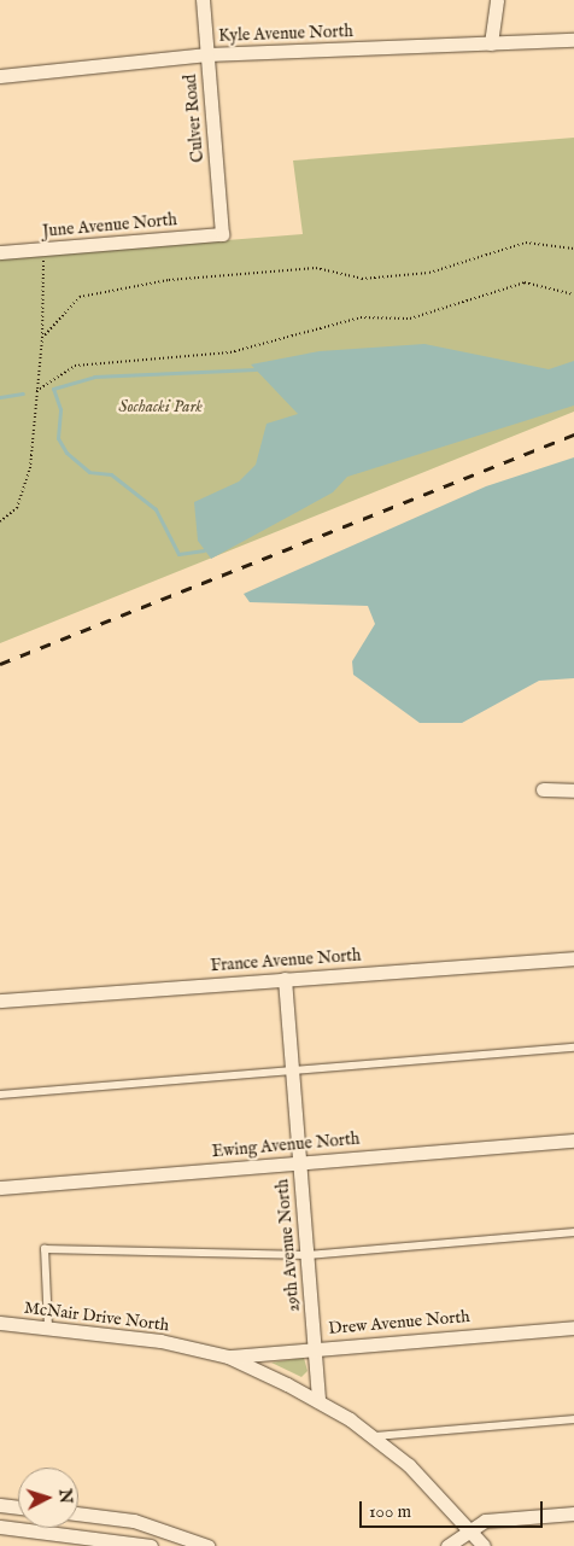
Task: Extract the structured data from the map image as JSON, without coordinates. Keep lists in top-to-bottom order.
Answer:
{
  "streets": {
    "street": [
      "Kyle Avenue North",
      "Culver Road",
      "June Avenue North",
      "France Avenue North",
      "Ewing Avenue North",
      "29th Avenue North",
      "McNair Drive North",
      "Drew Avenue North"
    ]
  },
  "crossings": [
    ["Kyle Avenue North", "Culver Road"],
    ["Culver Road", "June Avenue North"],
    ["France Avenue North", "29th Avenue North"],
    ["Ewing Avenue North", "29th Avenue North"],
    ["29th Avenue North", "McNair Drive North"],
    ["29th Avenue North", "Drew Avenue North"],
    ["McNair Drive North", "Drew Avenue North"]
  ],
  "parks": ["Sochacki Park"],
  "scale_bar": "100 m",
  "north": "right"
}
